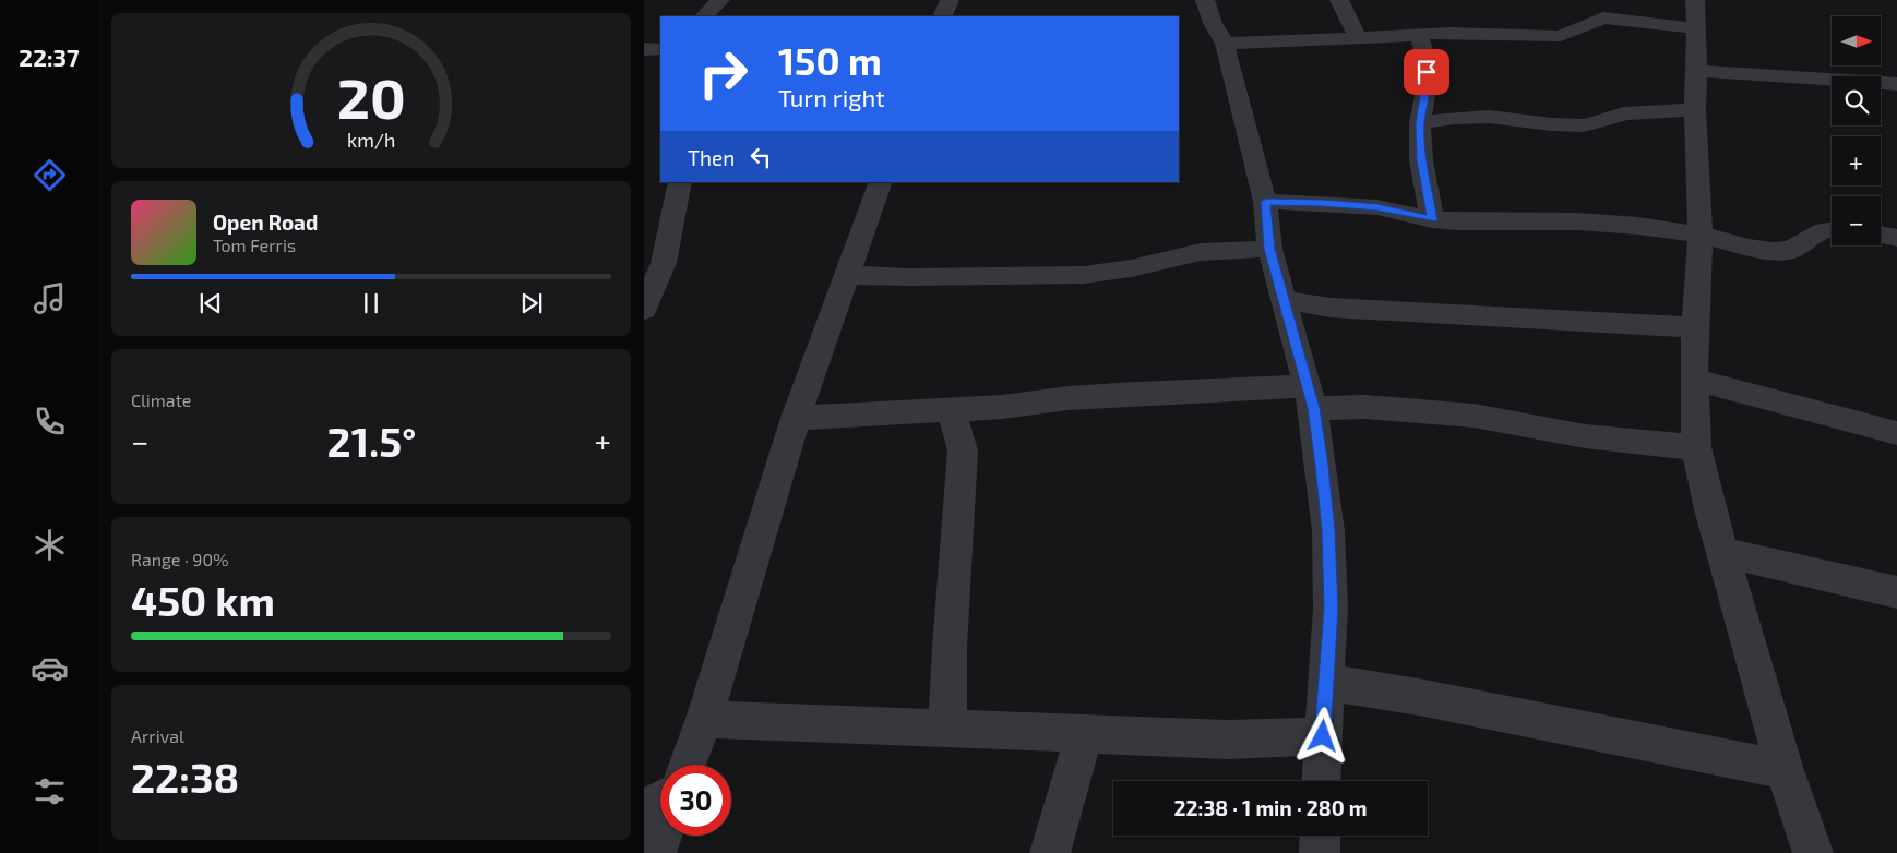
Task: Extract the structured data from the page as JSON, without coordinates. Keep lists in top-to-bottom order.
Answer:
{
  "north": "right",
  "page": {
    "tabs": "22:37",
    "map_buttons": ["+", "−"],
    "turn": ["150 m", "Turn right"],
    "then": "Then",
    "song": ["Open Road", "Tom Ferris"],
    "tile": [
      "Climate",
      ["Range · 90%", "450 km"],
      ["Arrival", "22:38"]
    ],
    "heat": ["−", "21.5°", "+"],
    "limit": "30",
    "trip": "22:38 · 1 min · 280 m",
    "gauge": ["20", "km/h"]
  }
}
